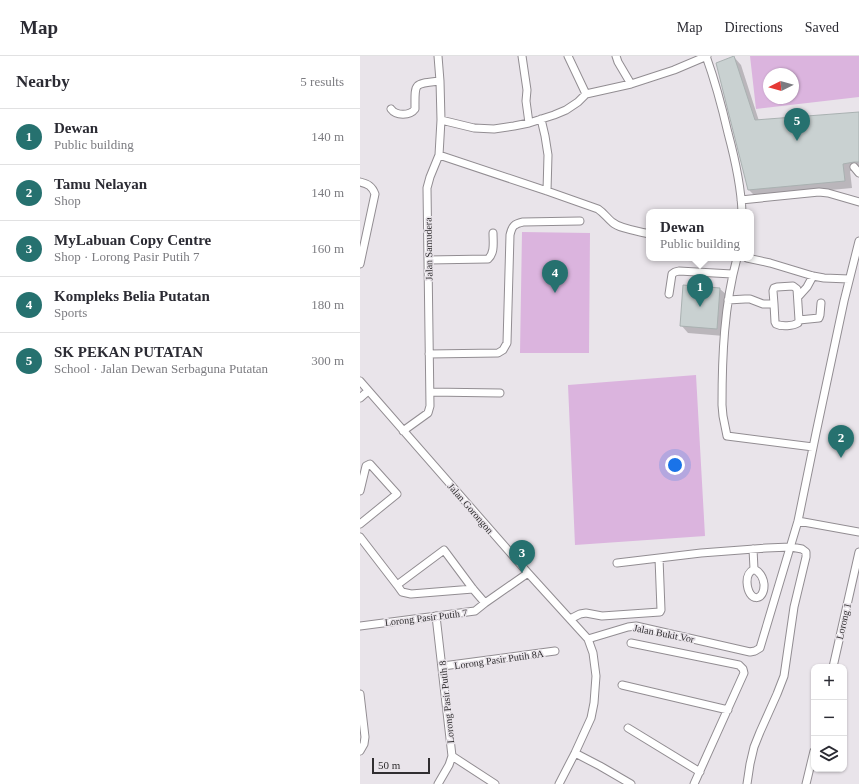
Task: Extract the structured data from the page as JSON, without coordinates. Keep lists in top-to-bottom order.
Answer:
{
  "streets": {
    "street": [
      "Jalan Samudera",
      "Jalan Gorongon",
      "Lorong Pasir Putih 7",
      "Lorong 1",
      "Jalan Bukit Vor",
      "Lorong Pasir Putih 8A",
      "Lorong Pasir Putih 8"
    ]
  },
  "crossings": [
    ["Jalan Samudera", "Jalan Gorongon"],
    ["Jalan Gorongon", "Lorong Pasir Putih 7"],
    ["Jalan Gorongon", "Jalan Bukit Vor"],
    ["Lorong Pasir Putih 7", "Lorong Pasir Putih 8"],
    ["Lorong Pasir Putih 8A", "Lorong Pasir Putih 8"]
  ],
  "scale_bar": "50 m",
  "north": "left",
  "page": {
    "header": "Map",
    "nav": ["Map", "Directions", "Saved"],
    "heading": ["Nearby", "5 results"],
    "list": [
      {
        "mark": "1",
        "name": "Dewan",
        "note": "Public building",
        "value": "140 m"
      },
      {
        "mark": "2",
        "name": "Tamu Nelayan",
        "note": "Shop",
        "value": "140 m"
      },
      {
        "mark": "3",
        "name": "MyLabuan Copy Centre",
        "note": "Shop · Lorong Pasir Putih 7",
        "value": "160 m"
      },
      {
        "mark": "4",
        "name": "Kompleks Belia Putatan",
        "note": "Sports",
        "value": "180 m"
      },
      {
        "mark": "5",
        "name": "SK PEKAN PUTATAN",
        "note": "School · Jalan Dewan Serbaguna Putatan",
        "value": "300 m"
      }
    ],
    "pins": [
      "5",
      "4",
      "1",
      "2",
      "3"
    ],
    "popup": ["Dewan", "Public building"],
    "map_buttons": ["+", "−"],
    "scale": "50 m"
  }
}
